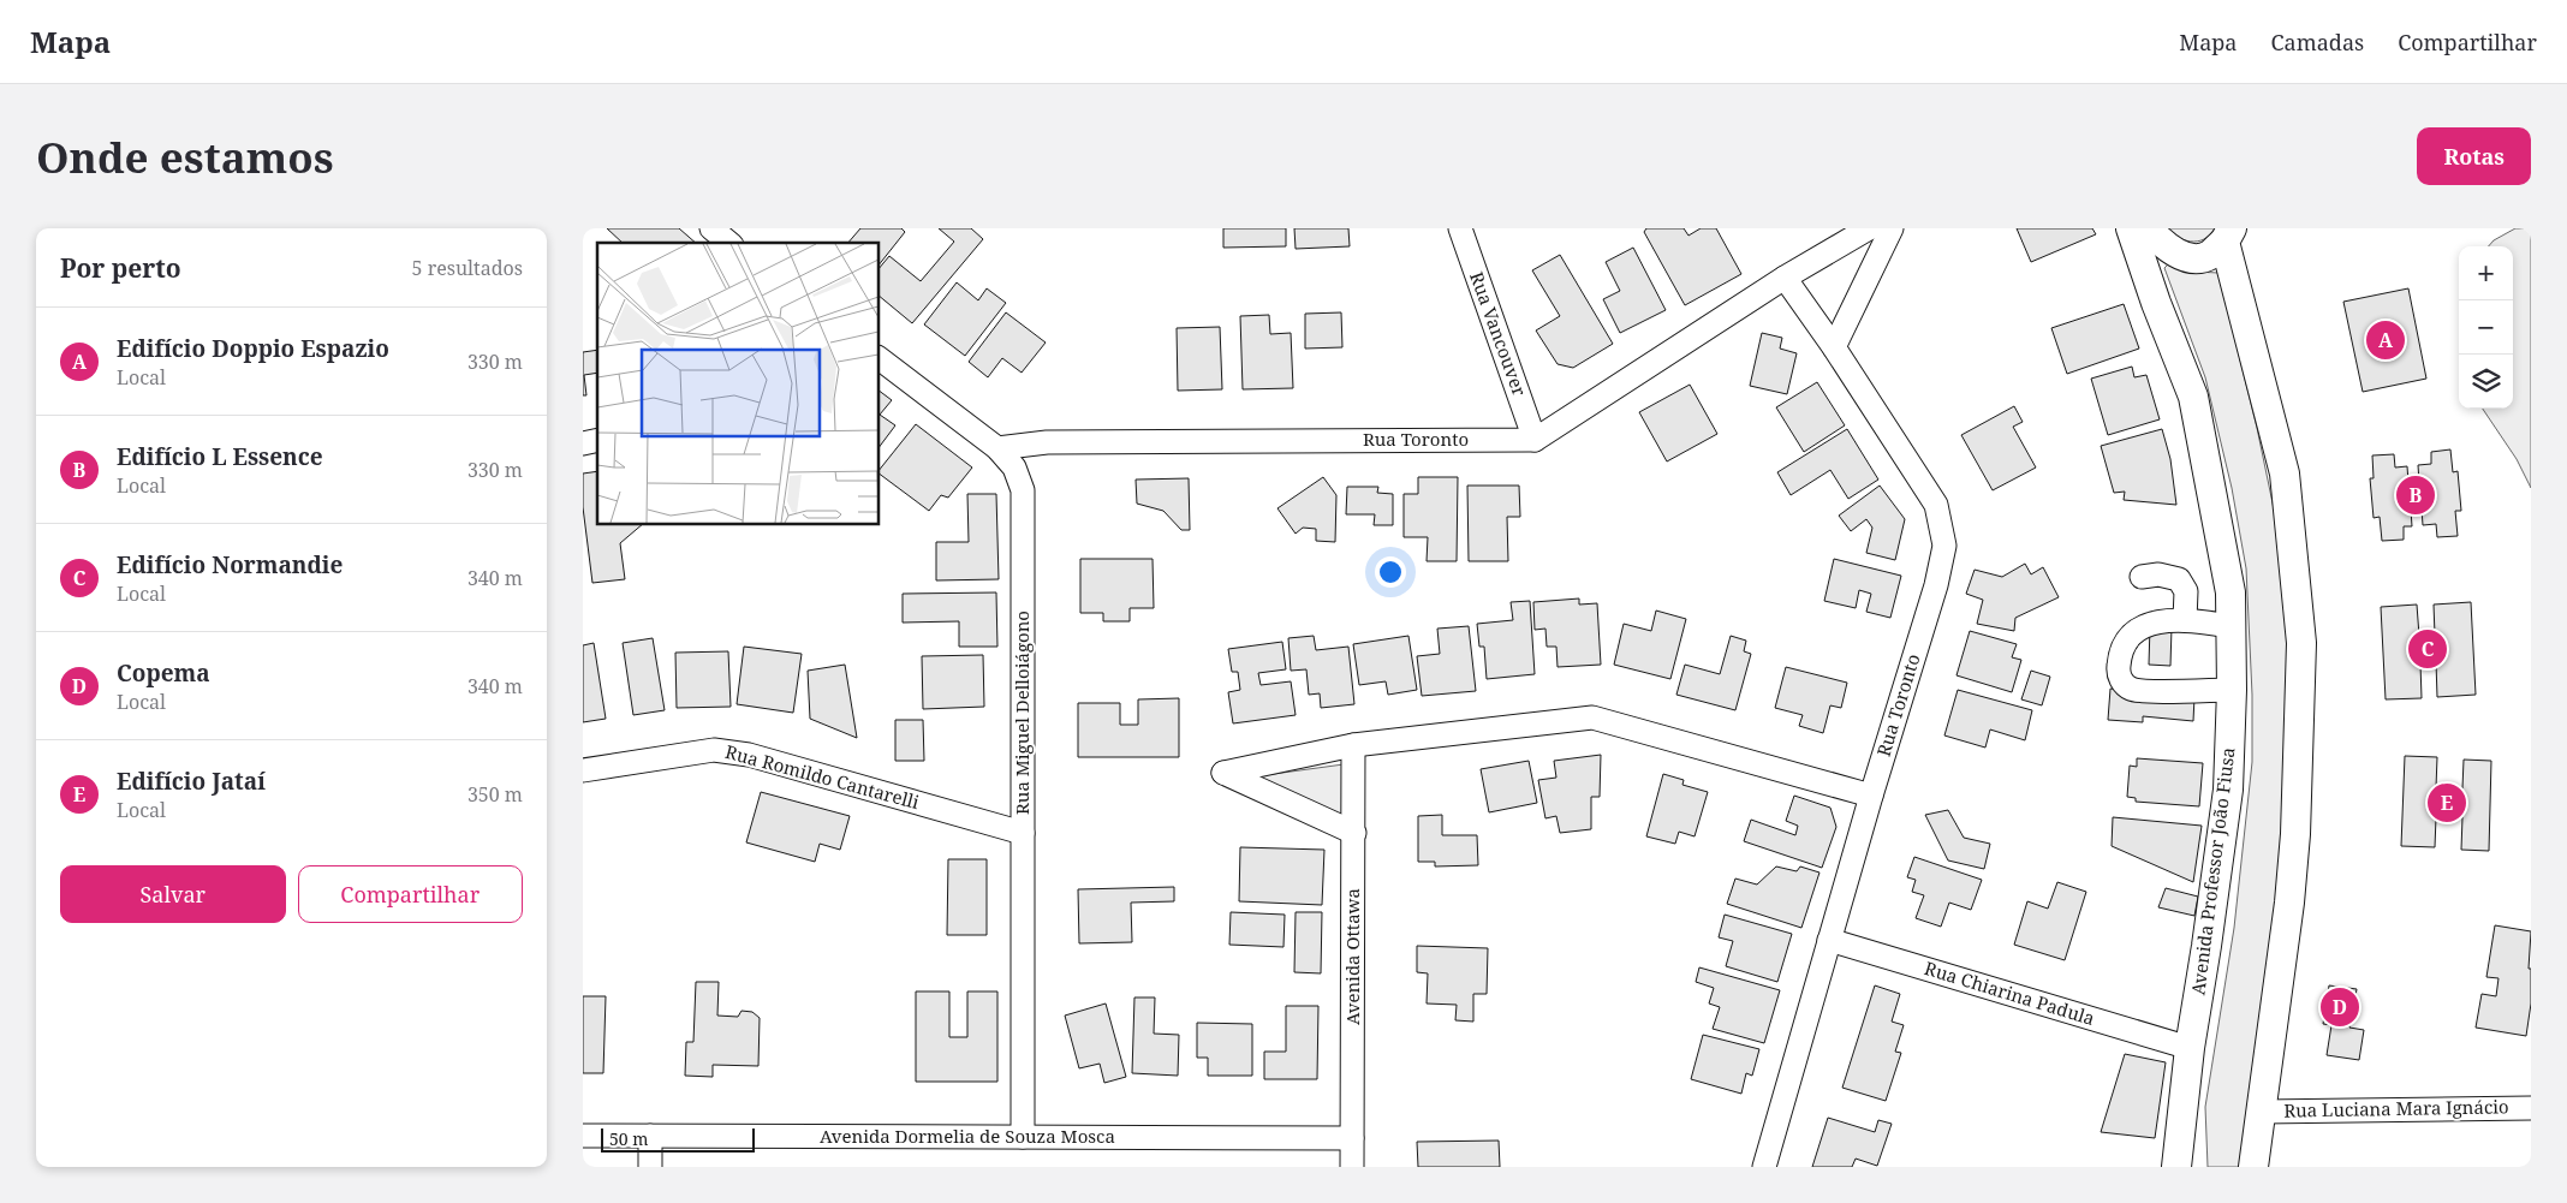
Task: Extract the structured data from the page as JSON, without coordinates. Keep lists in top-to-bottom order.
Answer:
{
  "streets": {
    "main road": ["Avenida Professor João Fiusa"],
    "street": [
      "Rua Vancouver",
      "Rua Toronto",
      "Rua Miguel Delloiágono",
      "Rua Romildo Cantarelli",
      "Avenida Ottawa",
      "Rua Chiarina Padula",
      "Rua Luciana Mara Ignácio",
      "Avenida Dormelia de Souza Mosca"
    ]
  },
  "crossings": [
    ["Rua Vancouver", "Rua Toronto"],
    ["Rua Toronto", "Rua Miguel Delloiágono"],
    ["Rua Toronto", "Rua Chiarina Padula"],
    ["Rua Miguel Delloiágono", "Rua Romildo Cantarelli"],
    ["Rua Miguel Delloiágono", "Avenida Dormelia de Souza Mosca"],
    ["Avenida Professor João Fiusa", "Rua Chiarina Padula"],
    ["Avenida Ottawa", "Avenida Dormelia de Souza Mosca"]
  ],
  "scale_bar": "50 m",
  "page": {
    "header": "Mapa",
    "nav": ["Mapa", "Camadas", "Compartilhar"],
    "buttons": [
      "Rotas",
      ["Salvar", "Compartilhar"]
    ],
    "title": "Onde estamos",
    "heading": ["Por perto", "5 resultados"],
    "map_buttons": ["+", "−"],
    "list": [
      {
        "mark": "A",
        "name": "Edifício Doppio Espazio",
        "note": "Local",
        "value": "330 m"
      },
      {
        "mark": "B",
        "name": "Edifício L Essence",
        "note": "Local",
        "value": "330 m"
      },
      {
        "mark": "C",
        "name": "Edifício Normandie",
        "note": "Local",
        "value": "340 m"
      },
      {
        "mark": "D",
        "name": "Copema",
        "note": "Local",
        "value": "340 m"
      },
      {
        "mark": "E",
        "name": "Edifício Jataí",
        "note": "Local",
        "value": "350 m"
      }
    ],
    "pins": [
      "A",
      "B",
      "C",
      "E",
      "D"
    ],
    "scale": "50 m"
  }
}
